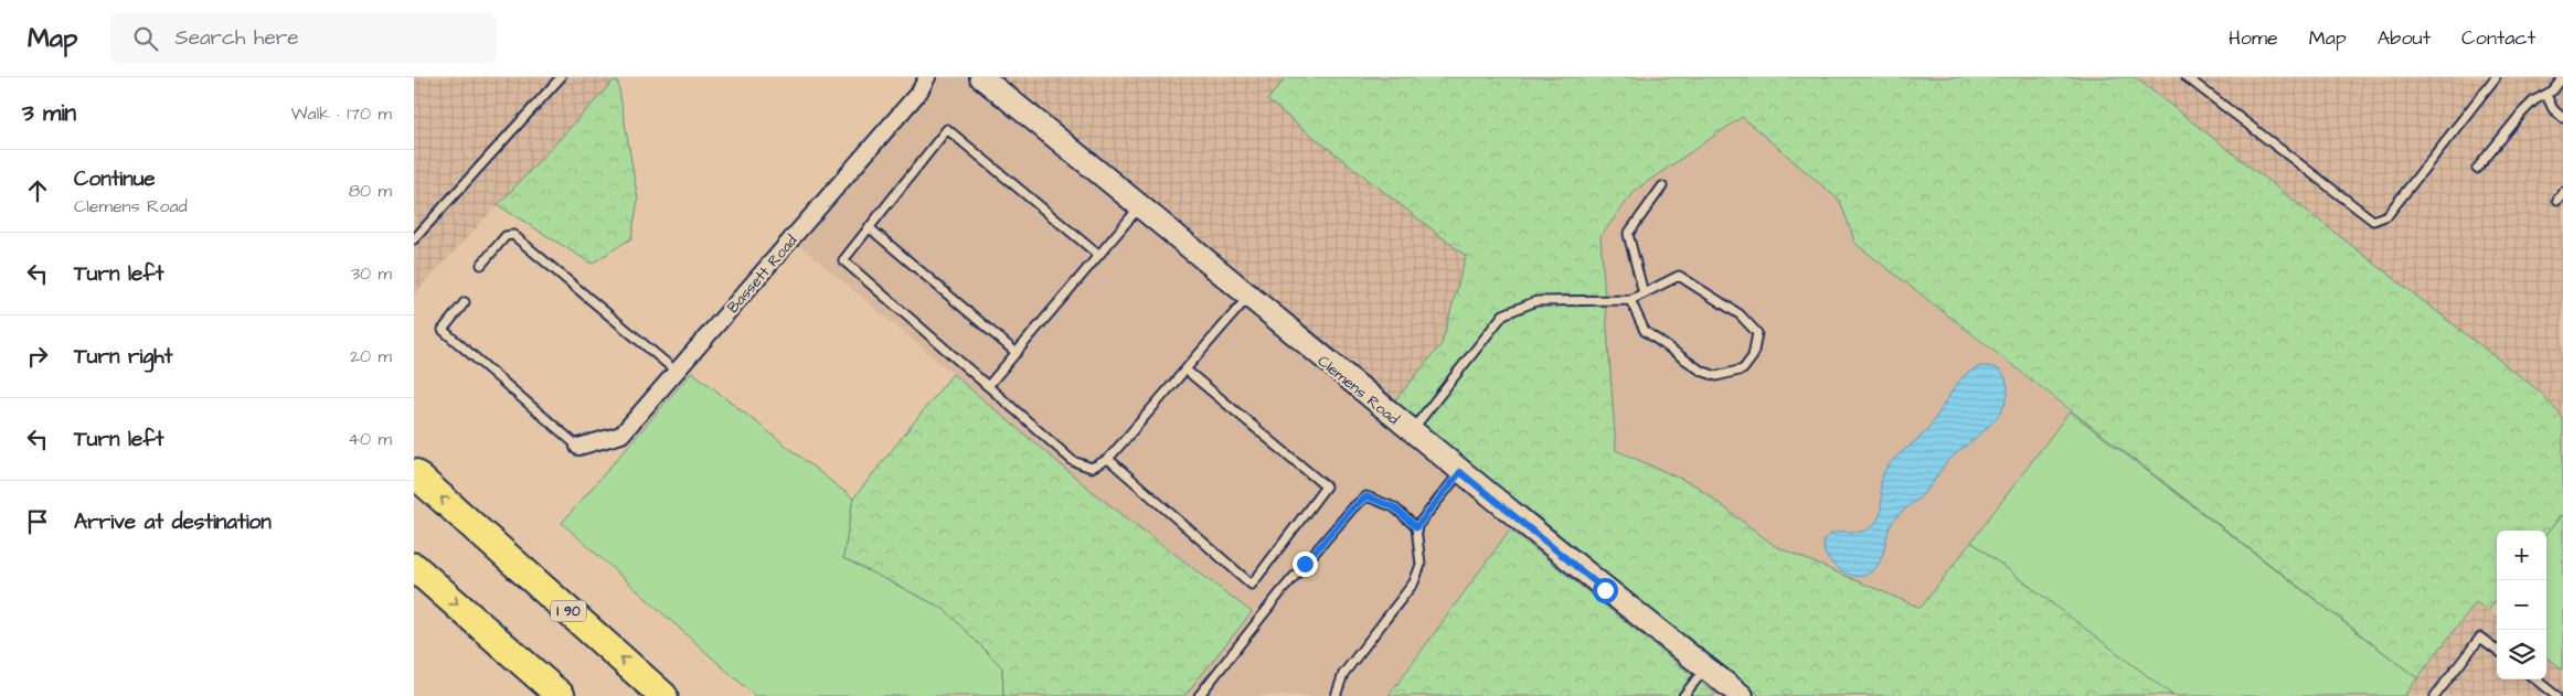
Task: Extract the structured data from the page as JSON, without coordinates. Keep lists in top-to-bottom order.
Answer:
{
  "streets": {
    "highway": ["I 90"],
    "street": ["Bassett Road", "Clemens Road"]
  },
  "page": {
    "header": "Map",
    "search": "Search here",
    "nav": [
      "Home",
      "Map",
      "About",
      "Contact"
    ],
    "heading": ["3 min", "Walk · 170 m"],
    "list": [
      ["Continue", "Clemens Road", "80 m"],
      ["Turn left", "30 m"],
      ["Turn right", "20 m"],
      ["Turn left", "40 m"],
      "Arrive at destination"
    ],
    "map_buttons": ["+", "−"]
  }
}
